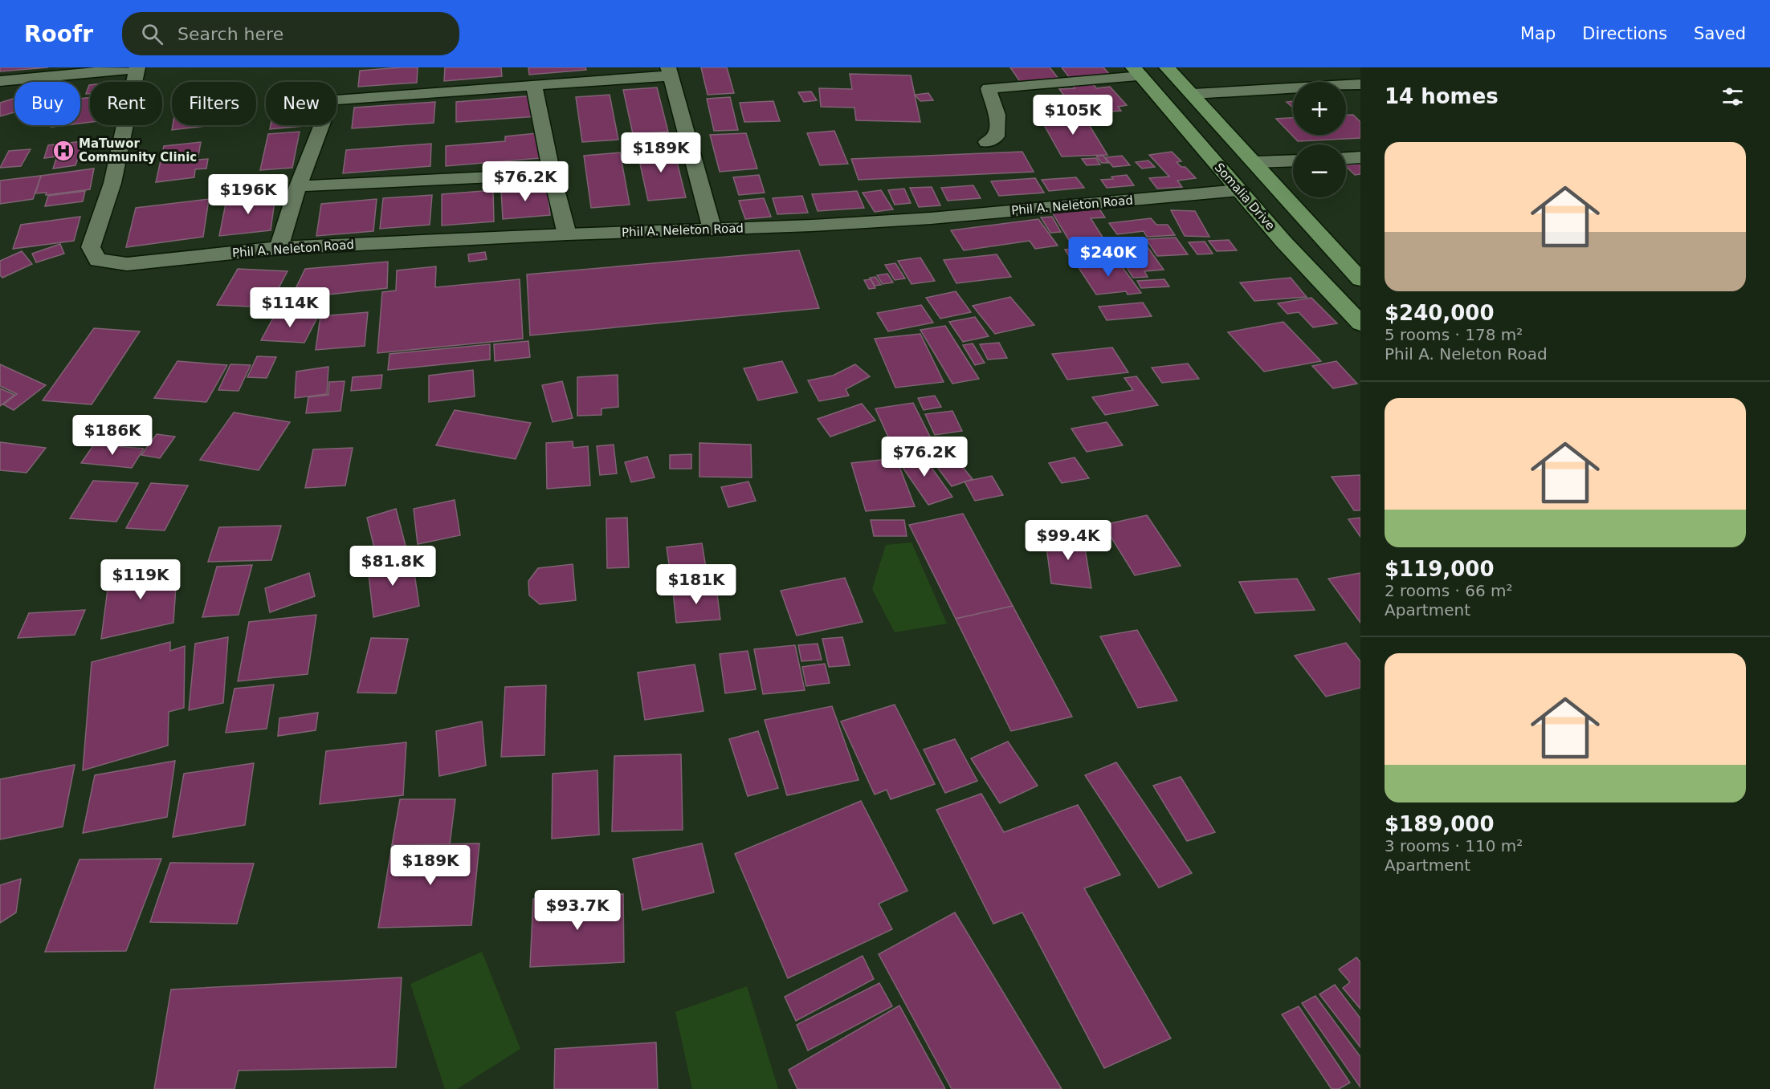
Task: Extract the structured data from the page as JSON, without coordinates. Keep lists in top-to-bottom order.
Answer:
{
  "streets": {
    "main road": ["Somalia Drive"],
    "street": ["Phil A. Neleton Road"]
  },
  "crossings": [
    ["Somalia Drive", "Phil A. Neleton Road"]
  ],
  "places": {
    "hospital": ["MaTuwor Community Clinic"]
  },
  "page": {
    "header": "Roofr",
    "search": "Search here",
    "nav": ["Map", "Directions", "Saved"],
    "heading": "14 homes",
    "map_buttons": ["+", "−"],
    "chip": [
      "Buy",
      "Rent",
      "Filters",
      "New"
    ],
    "price": [
      "$105K",
      "$189K",
      "$76.2K",
      "$196K",
      "$240K",
      "$114K",
      "$186K",
      "$76.2K",
      "$99.4K",
      "$81.8K",
      "$119K",
      "$181K",
      "$189K",
      "$93.7K"
    ],
    "list": [
      {
        "name": "$240,000",
        "note": "5 rooms · 178 m² · Phil A. Neleton Road"
      },
      {
        "name": "$119,000",
        "note": "2 rooms · 66 m² · Apartment"
      },
      {
        "name": "$189,000",
        "note": "3 rooms · 110 m² · Apartment"
      }
    ]
  }
}
